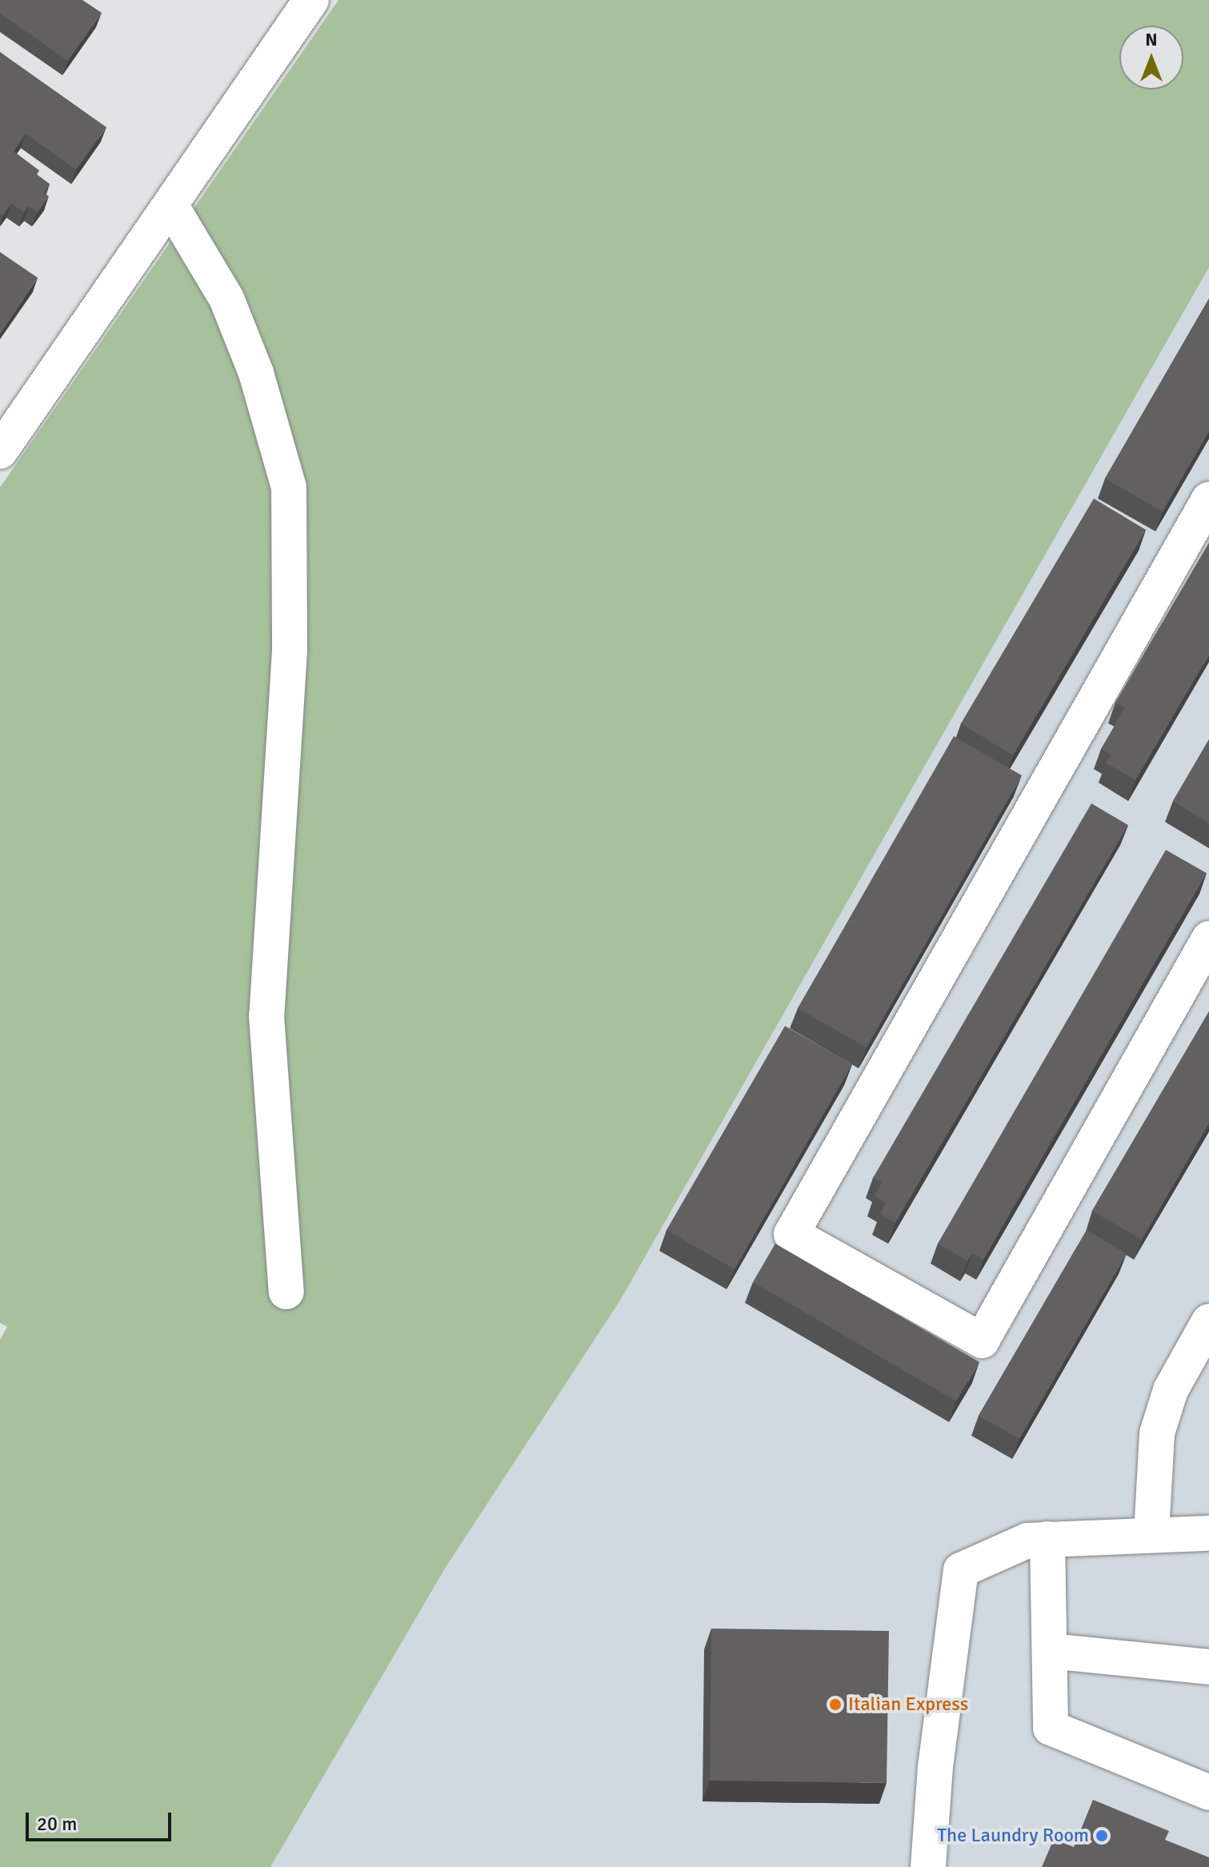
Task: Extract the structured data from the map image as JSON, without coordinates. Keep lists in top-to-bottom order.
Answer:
{
  "places": ["Italian Express", "The Laundry Room"],
  "scale_bar": "20 m",
  "north": "top"
}
